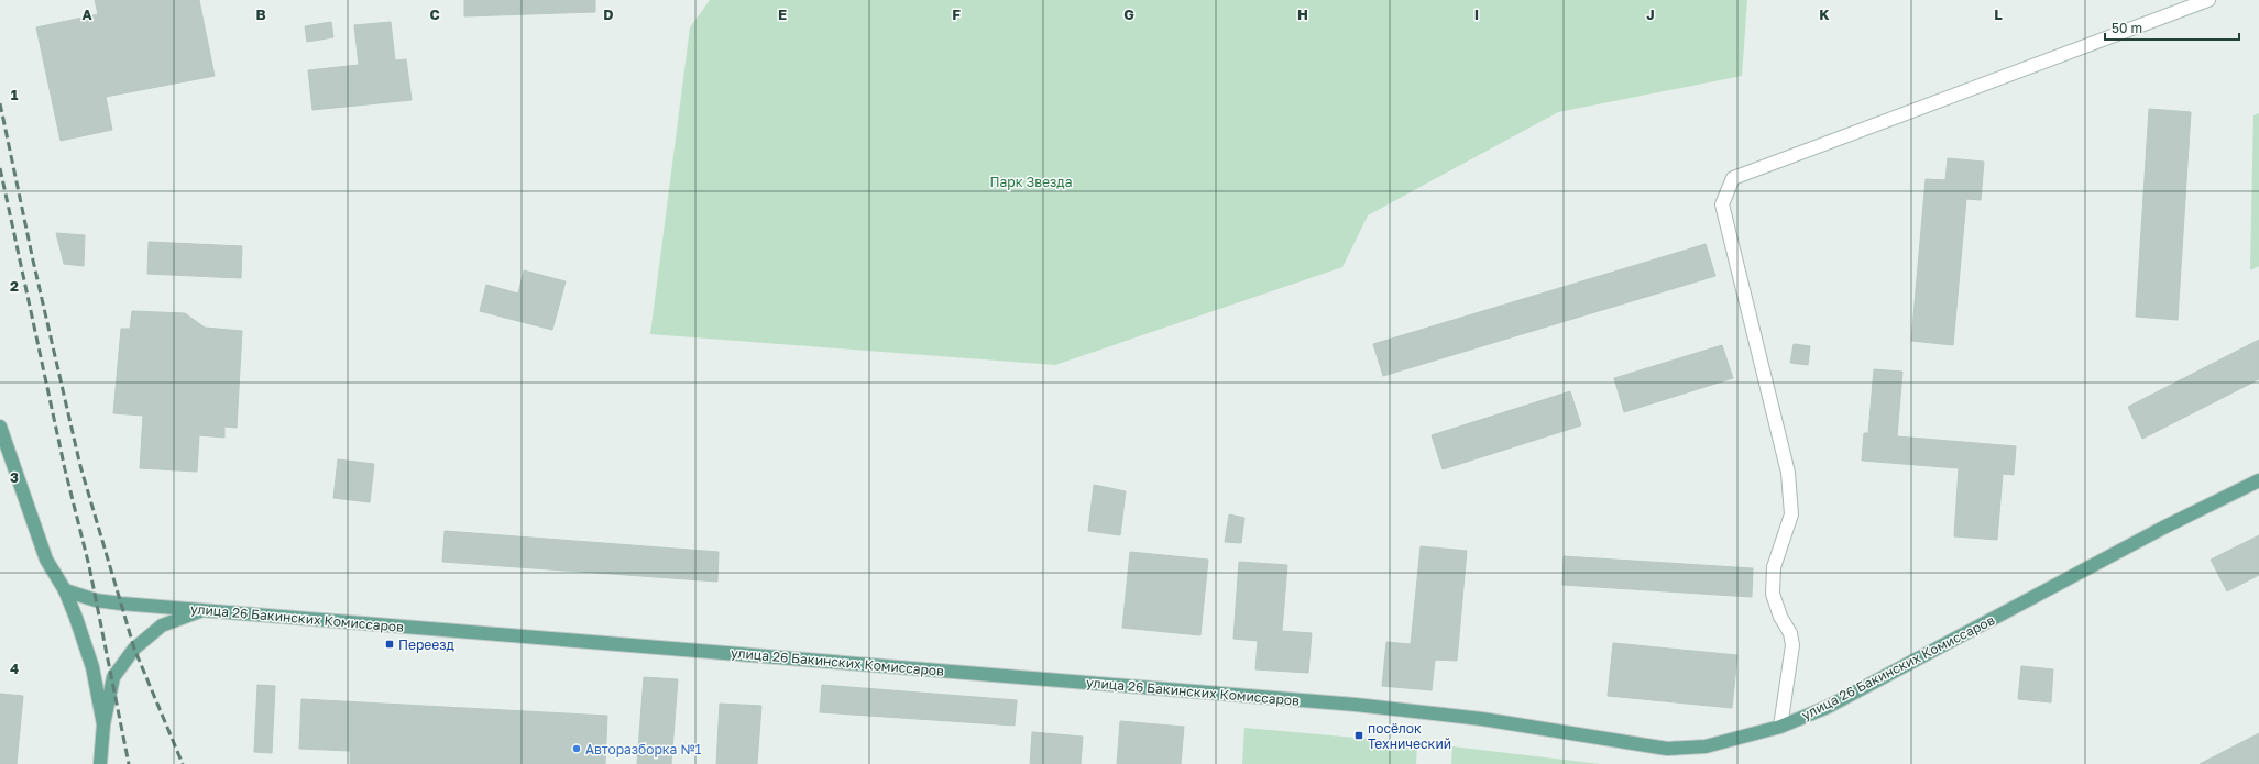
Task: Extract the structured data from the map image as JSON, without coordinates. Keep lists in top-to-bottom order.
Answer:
{
  "streets": {
    "main road": ["улица 26 Бакинских Комиссаров"]
  },
  "parks": ["Парк Звезда"],
  "places": {
    "transit": ["Переезд", "посёлок Технический"],
    "other": ["Авторазборка №1"]
  },
  "scale_bar": "50 m",
  "grid": {
    "columns": [
      "A",
      "B",
      "C",
      "D",
      "E",
      "F",
      "G",
      "H",
      "I",
      "J",
      "K",
      "L"
    ],
    "rows": [
      "1",
      "2",
      "3",
      "4"
    ]
  }
}
